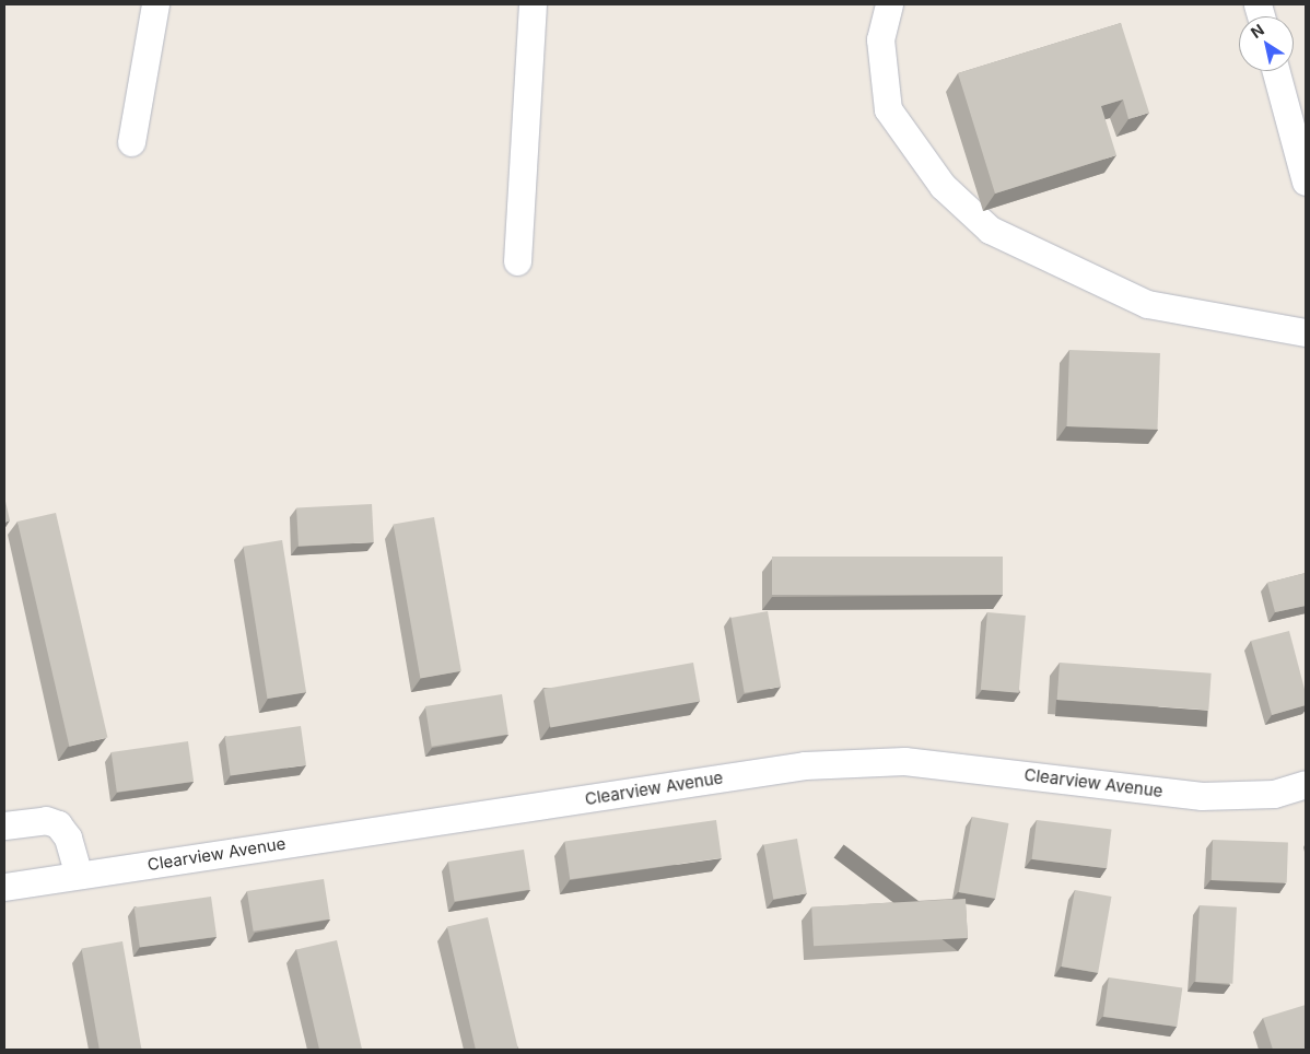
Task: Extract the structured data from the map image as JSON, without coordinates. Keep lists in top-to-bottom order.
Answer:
{
  "streets": {
    "street": ["Clearview Avenue"]
  },
  "north": "top left"
}
